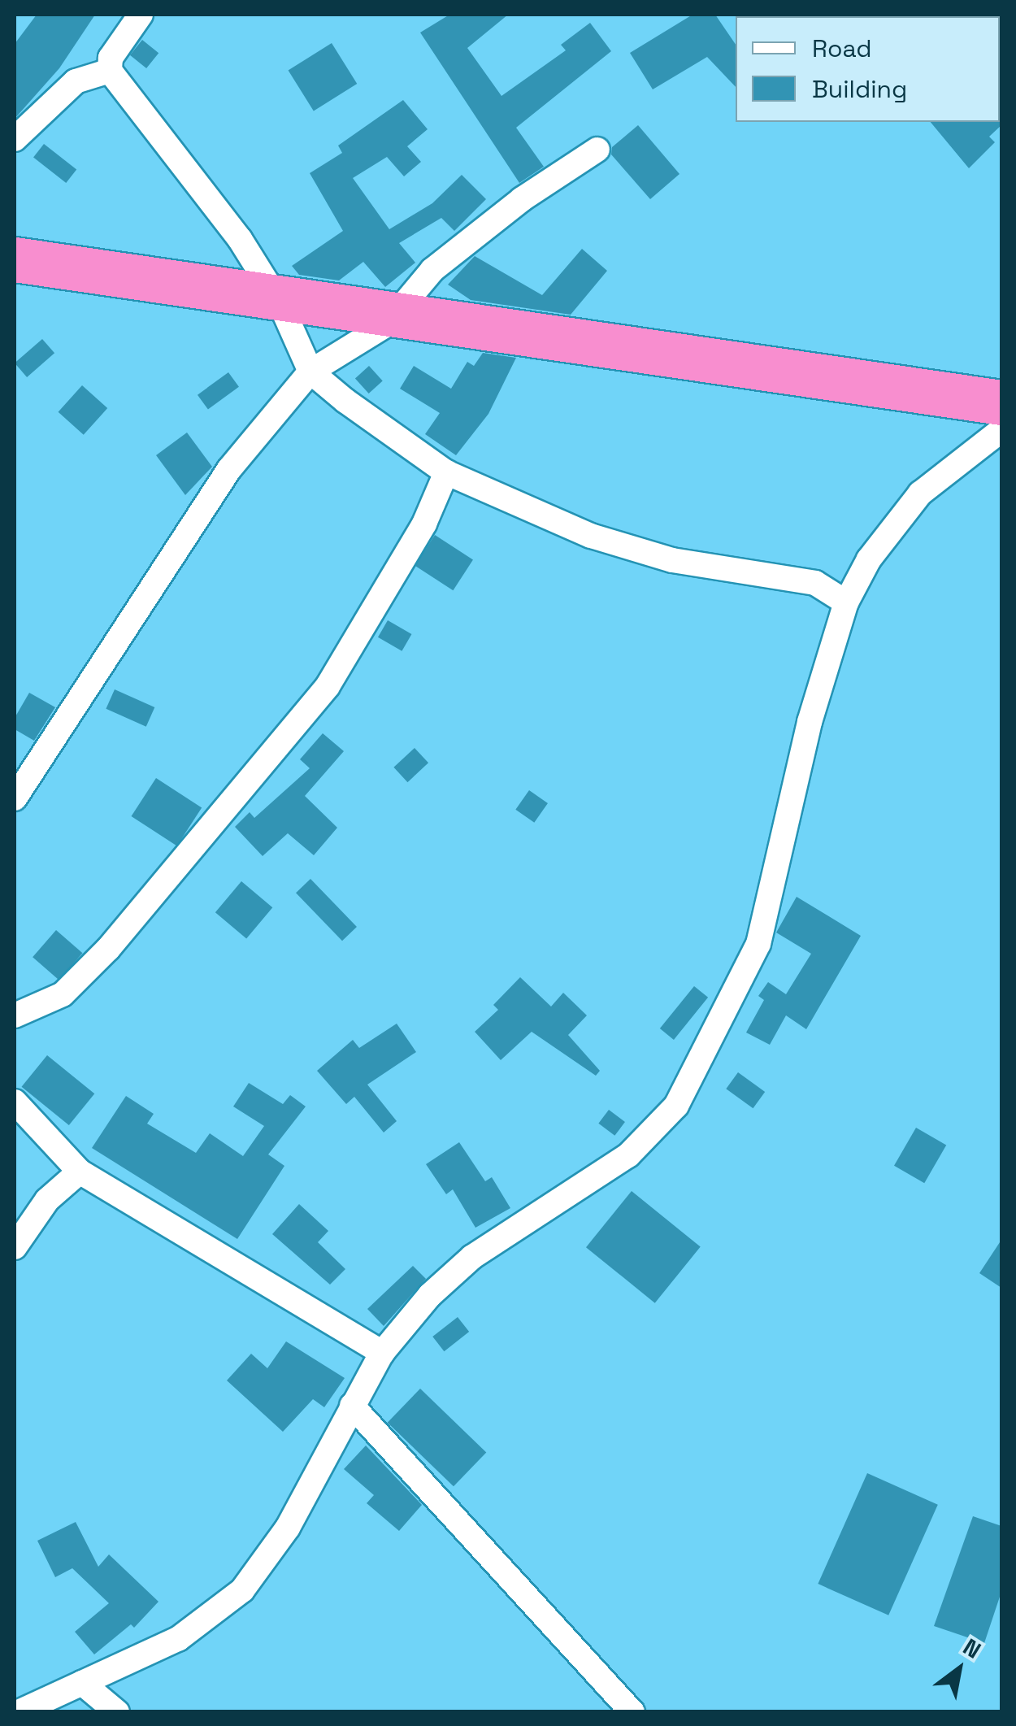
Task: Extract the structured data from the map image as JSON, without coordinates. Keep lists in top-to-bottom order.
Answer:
{
  "legend": ["Road", "Building"],
  "north": "top right"
}
